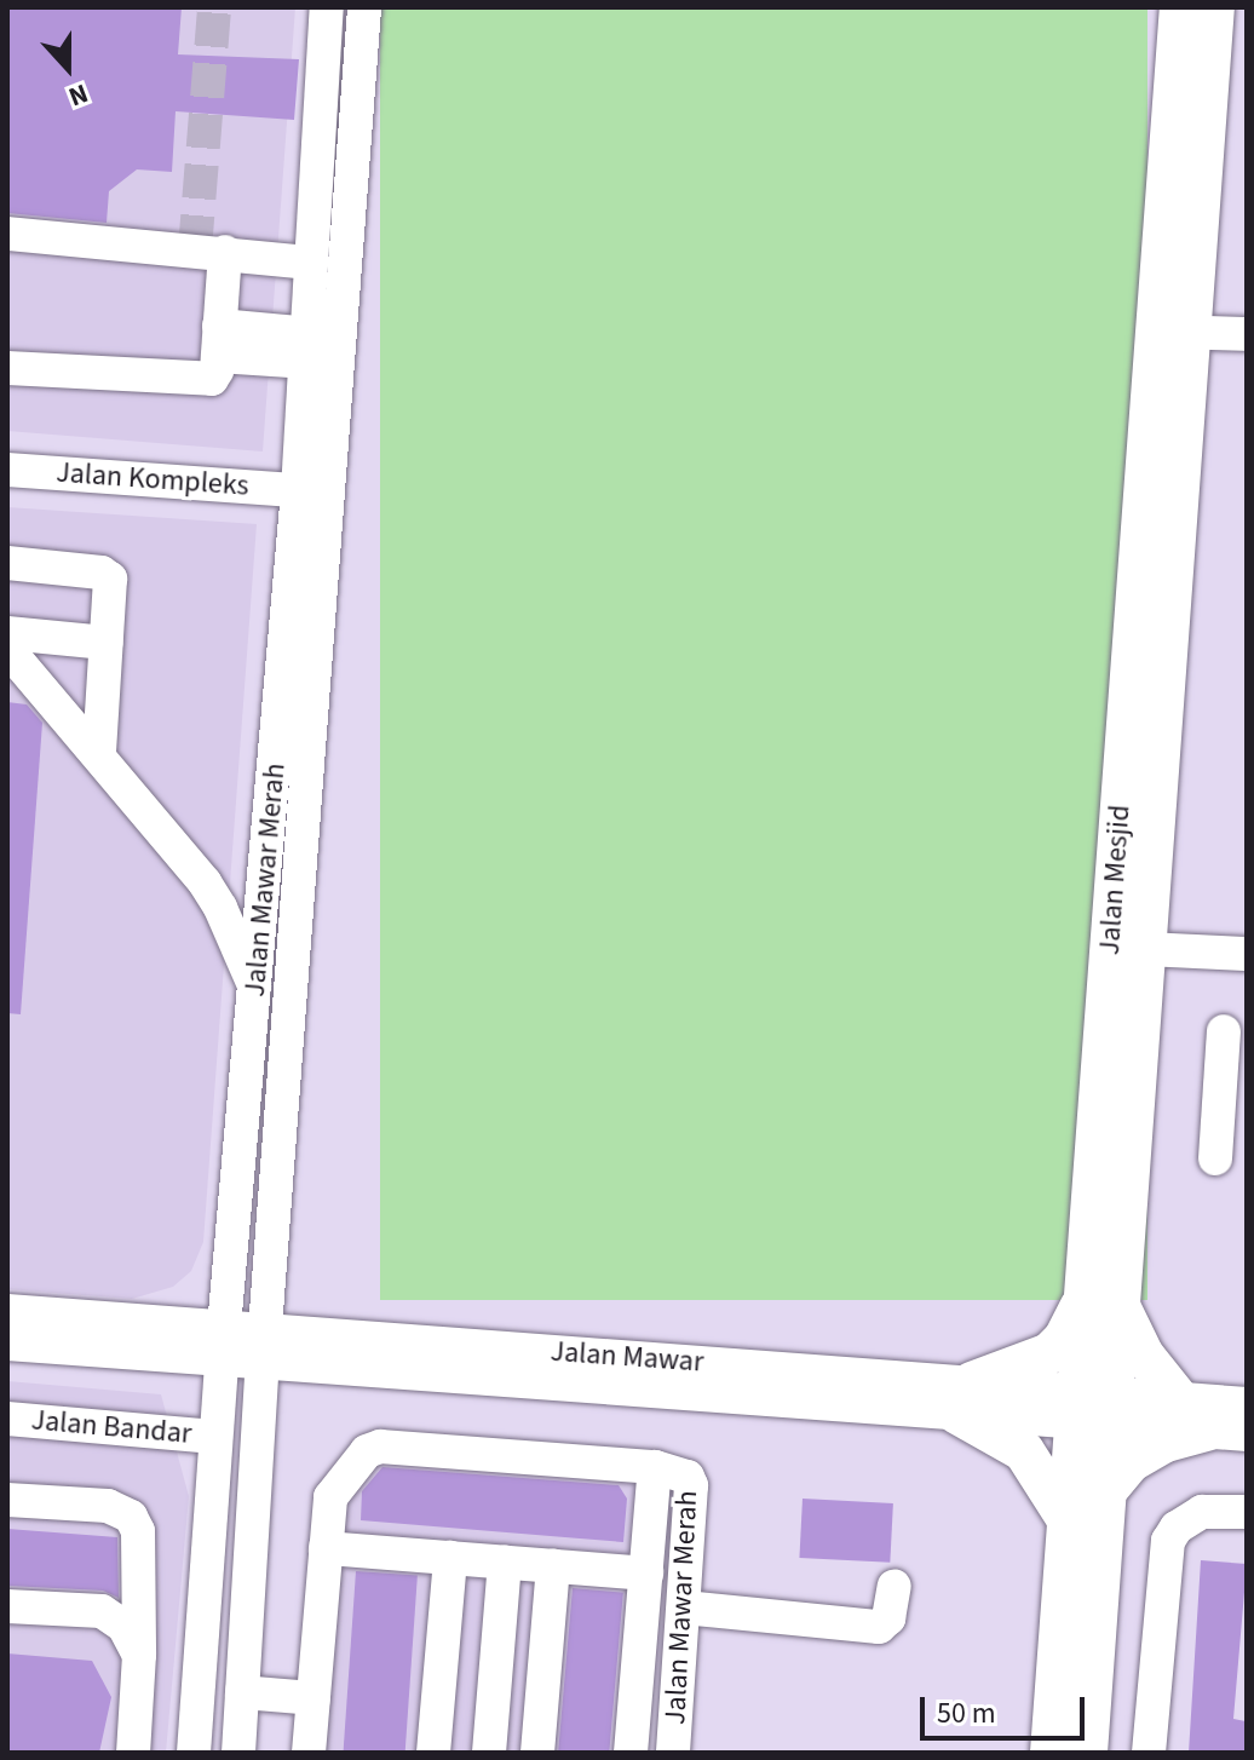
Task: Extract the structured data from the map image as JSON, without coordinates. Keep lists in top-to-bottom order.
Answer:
{
  "streets": {
    "main road": ["Jalan Mesjid"],
    "street": [
      "Jalan Kompleks",
      "Jalan Mawar Merah",
      "Jalan Mawar",
      "Jalan Bandar"
    ]
  },
  "crossings": [
    ["Jalan Kompleks", "Jalan Mawar Merah"],
    ["Jalan Mawar Merah", "Jalan Mawar"],
    ["Jalan Mawar Merah", "Jalan Bandar"],
    ["Jalan Mesjid", "Jalan Mawar"]
  ],
  "scale_bar": "50 m",
  "north": "bottom"
}
